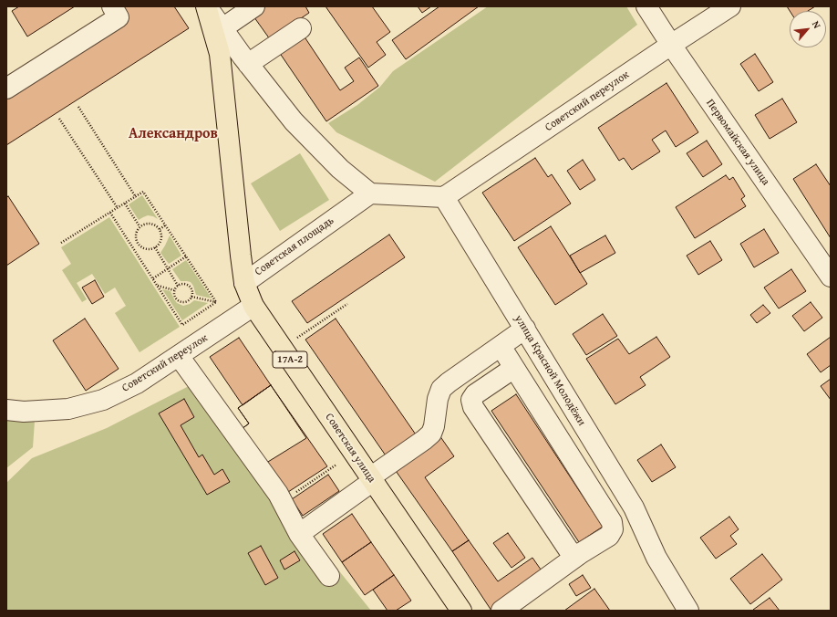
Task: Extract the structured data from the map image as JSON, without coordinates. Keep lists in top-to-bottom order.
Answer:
{
  "streets": {
    "main road": ["Советская площадь", "17А-2", "Советская улица"],
    "street": ["Советский переулок", "Первомайская улица", "улица Красной Молодёжи"]
  },
  "crossings": [
    ["Советский переулок", "Первомайская улица"],
    ["Советский переулок", "улица Красной Молодёжи"],
    ["Советский переулок", "Советская улица"],
    ["Советская площадь", "Советская улица"]
  ],
  "districts": ["Александров"],
  "north": "top right"
}
